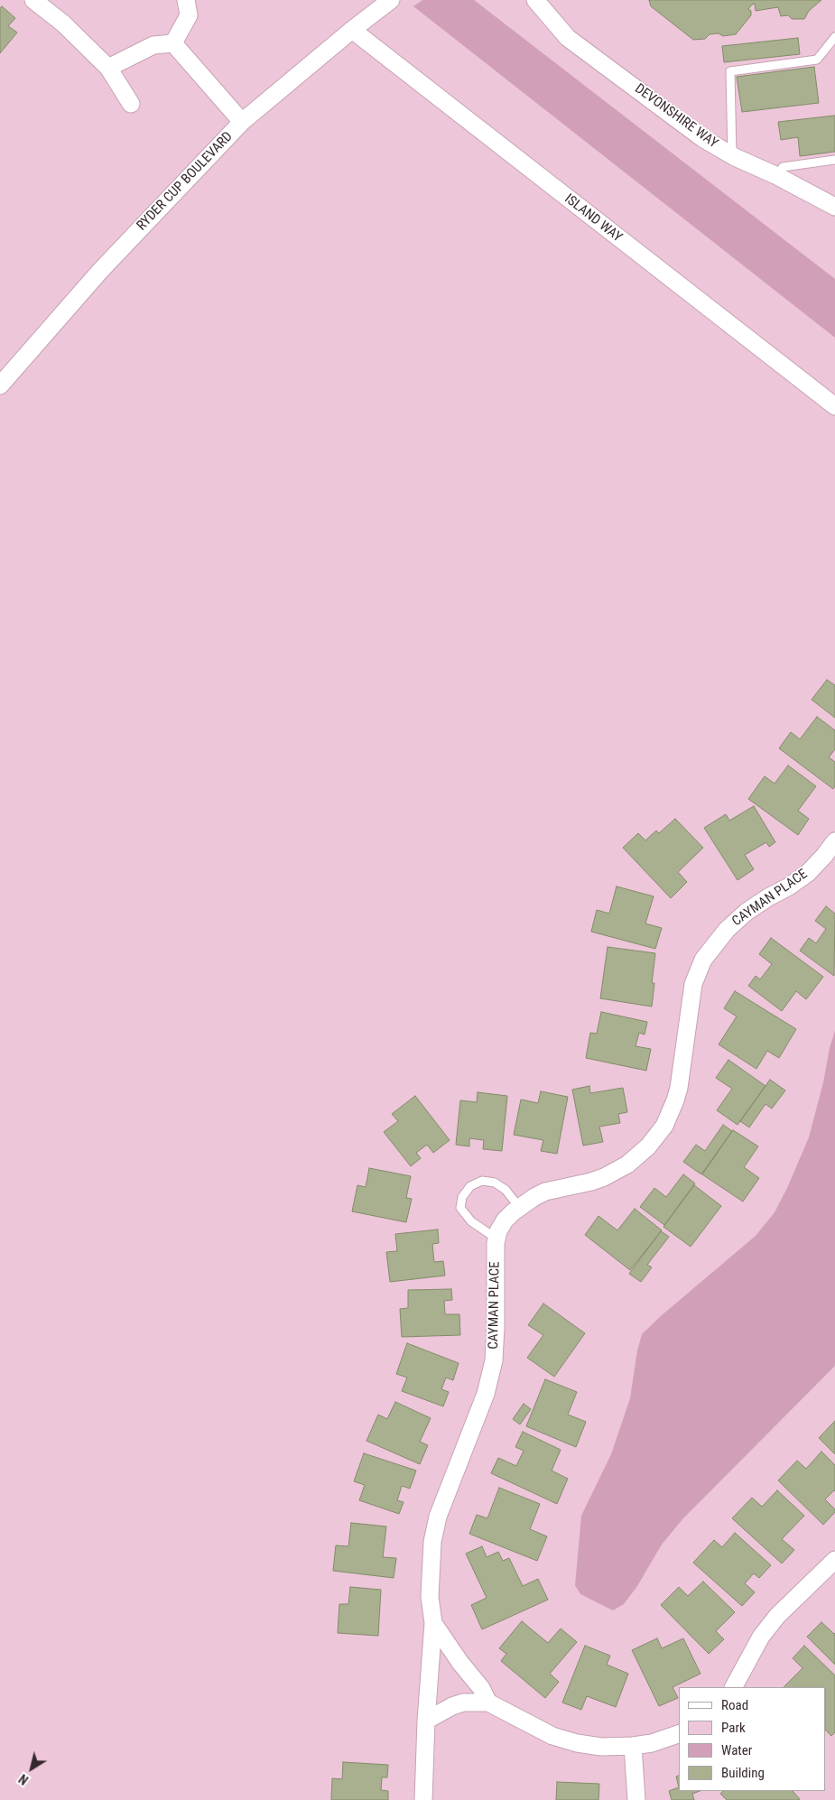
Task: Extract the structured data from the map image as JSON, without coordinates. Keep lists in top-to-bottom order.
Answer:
{
  "streets": {
    "street": [
      "DEVONSHIRE WAY",
      "RYDER CUP BOULEVARD",
      "ISLAND WAY",
      "CAYMAN PLACE"
    ]
  },
  "crossings": [
    ["RYDER CUP BOULEVARD", "ISLAND WAY"]
  ],
  "legend": [
    "Road",
    "Park",
    "Water",
    "Building"
  ],
  "north": "bottom left"
}
